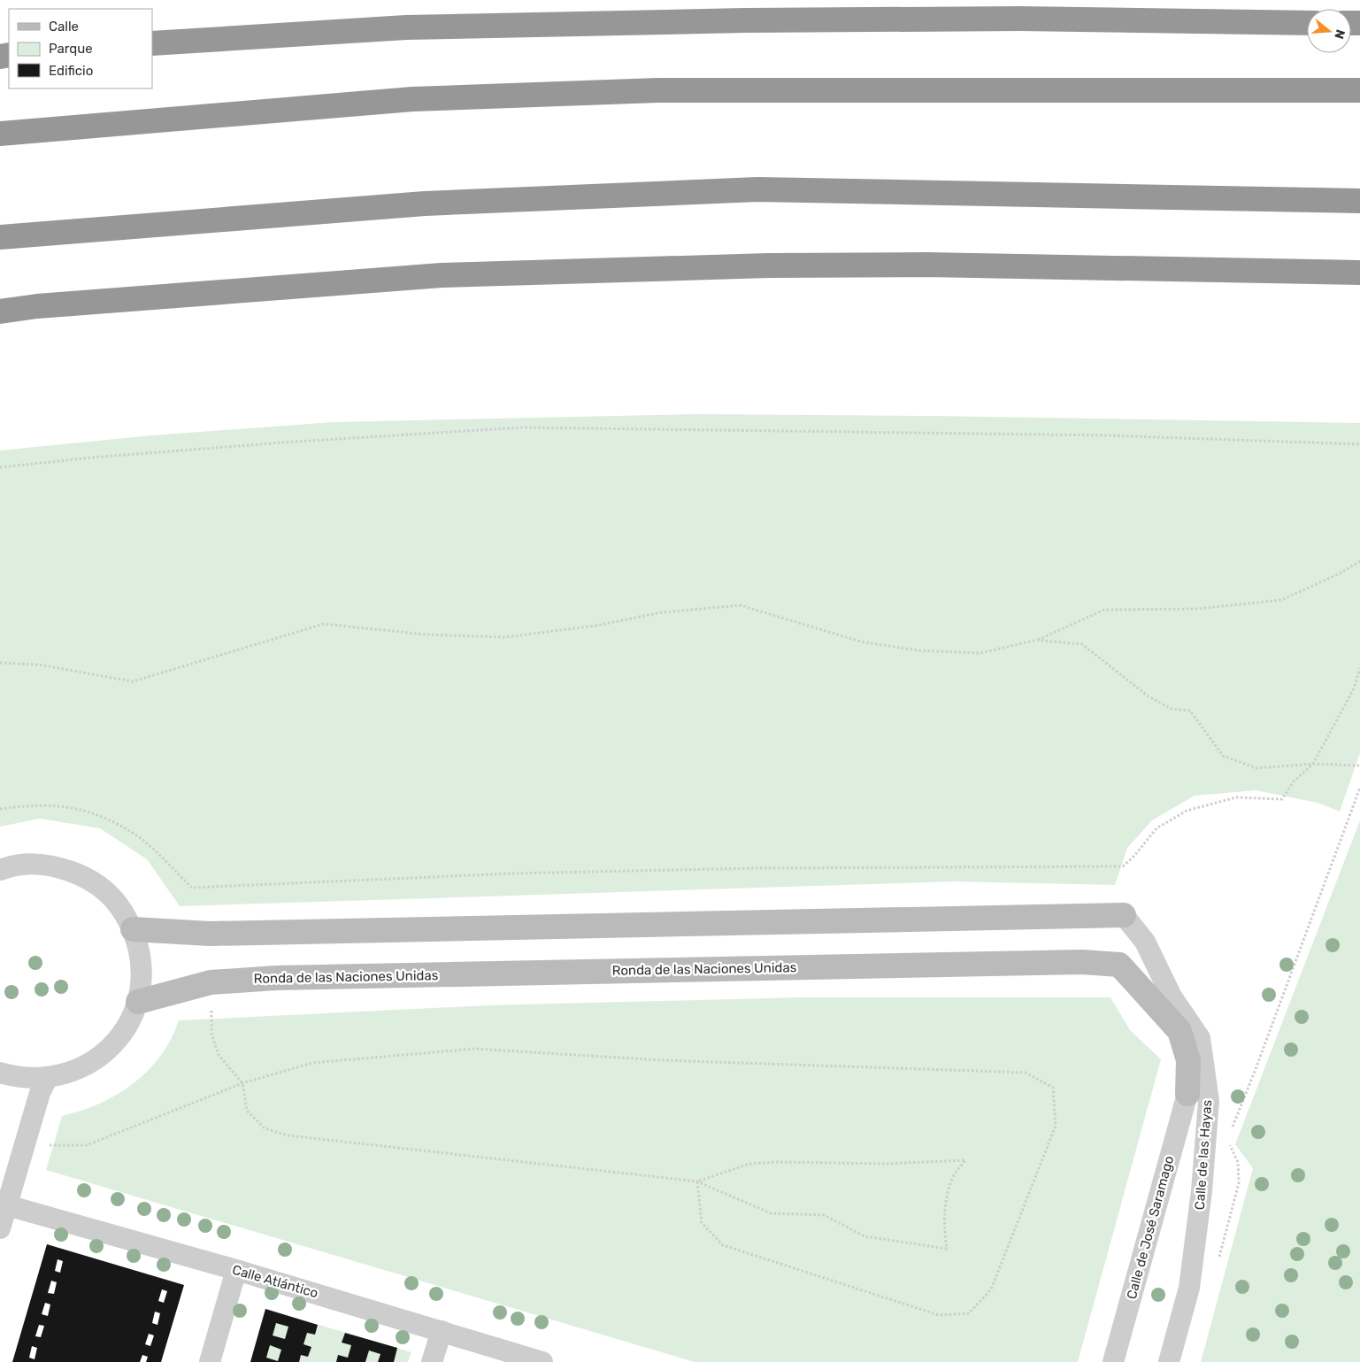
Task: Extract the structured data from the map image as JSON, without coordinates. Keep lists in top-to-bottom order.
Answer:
{
  "streets": {
    "street": [
      "Ronda de las Naciones Unidas",
      "Calle de las Hayas",
      "Calle de José Saramago",
      "Calle Atlántico"
    ]
  },
  "crossings": [
    ["Ronda de las Naciones Unidas", "Calle de José Saramago"]
  ],
  "legend": ["Calle", "Parque", "Edificio"],
  "north": "right"
}
